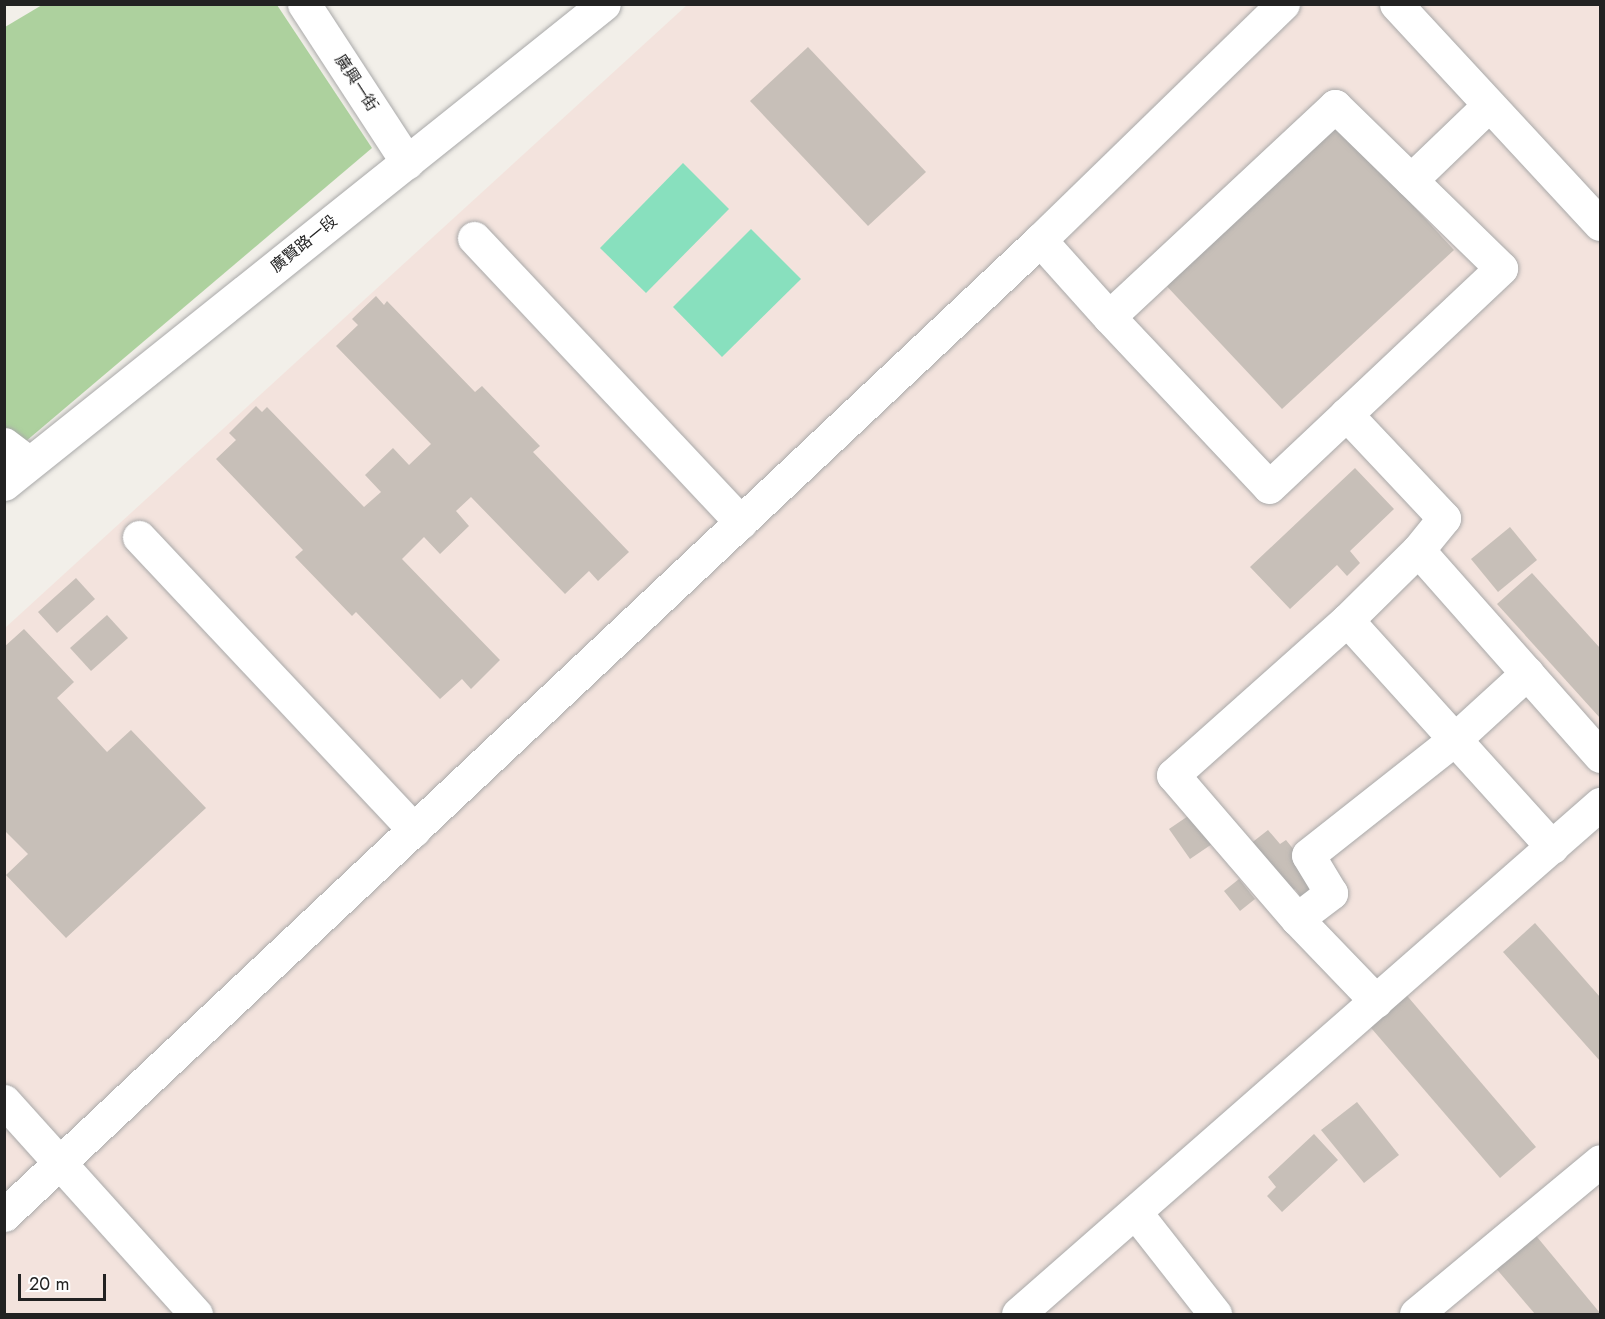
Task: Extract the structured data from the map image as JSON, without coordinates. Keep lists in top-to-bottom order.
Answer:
{
  "streets": {
    "street": ["廣興一街", "廣賢路一段"]
  },
  "crossings": [
    ["廣興一街", "廣賢路一段"]
  ],
  "scale_bar": "20 m"
}
